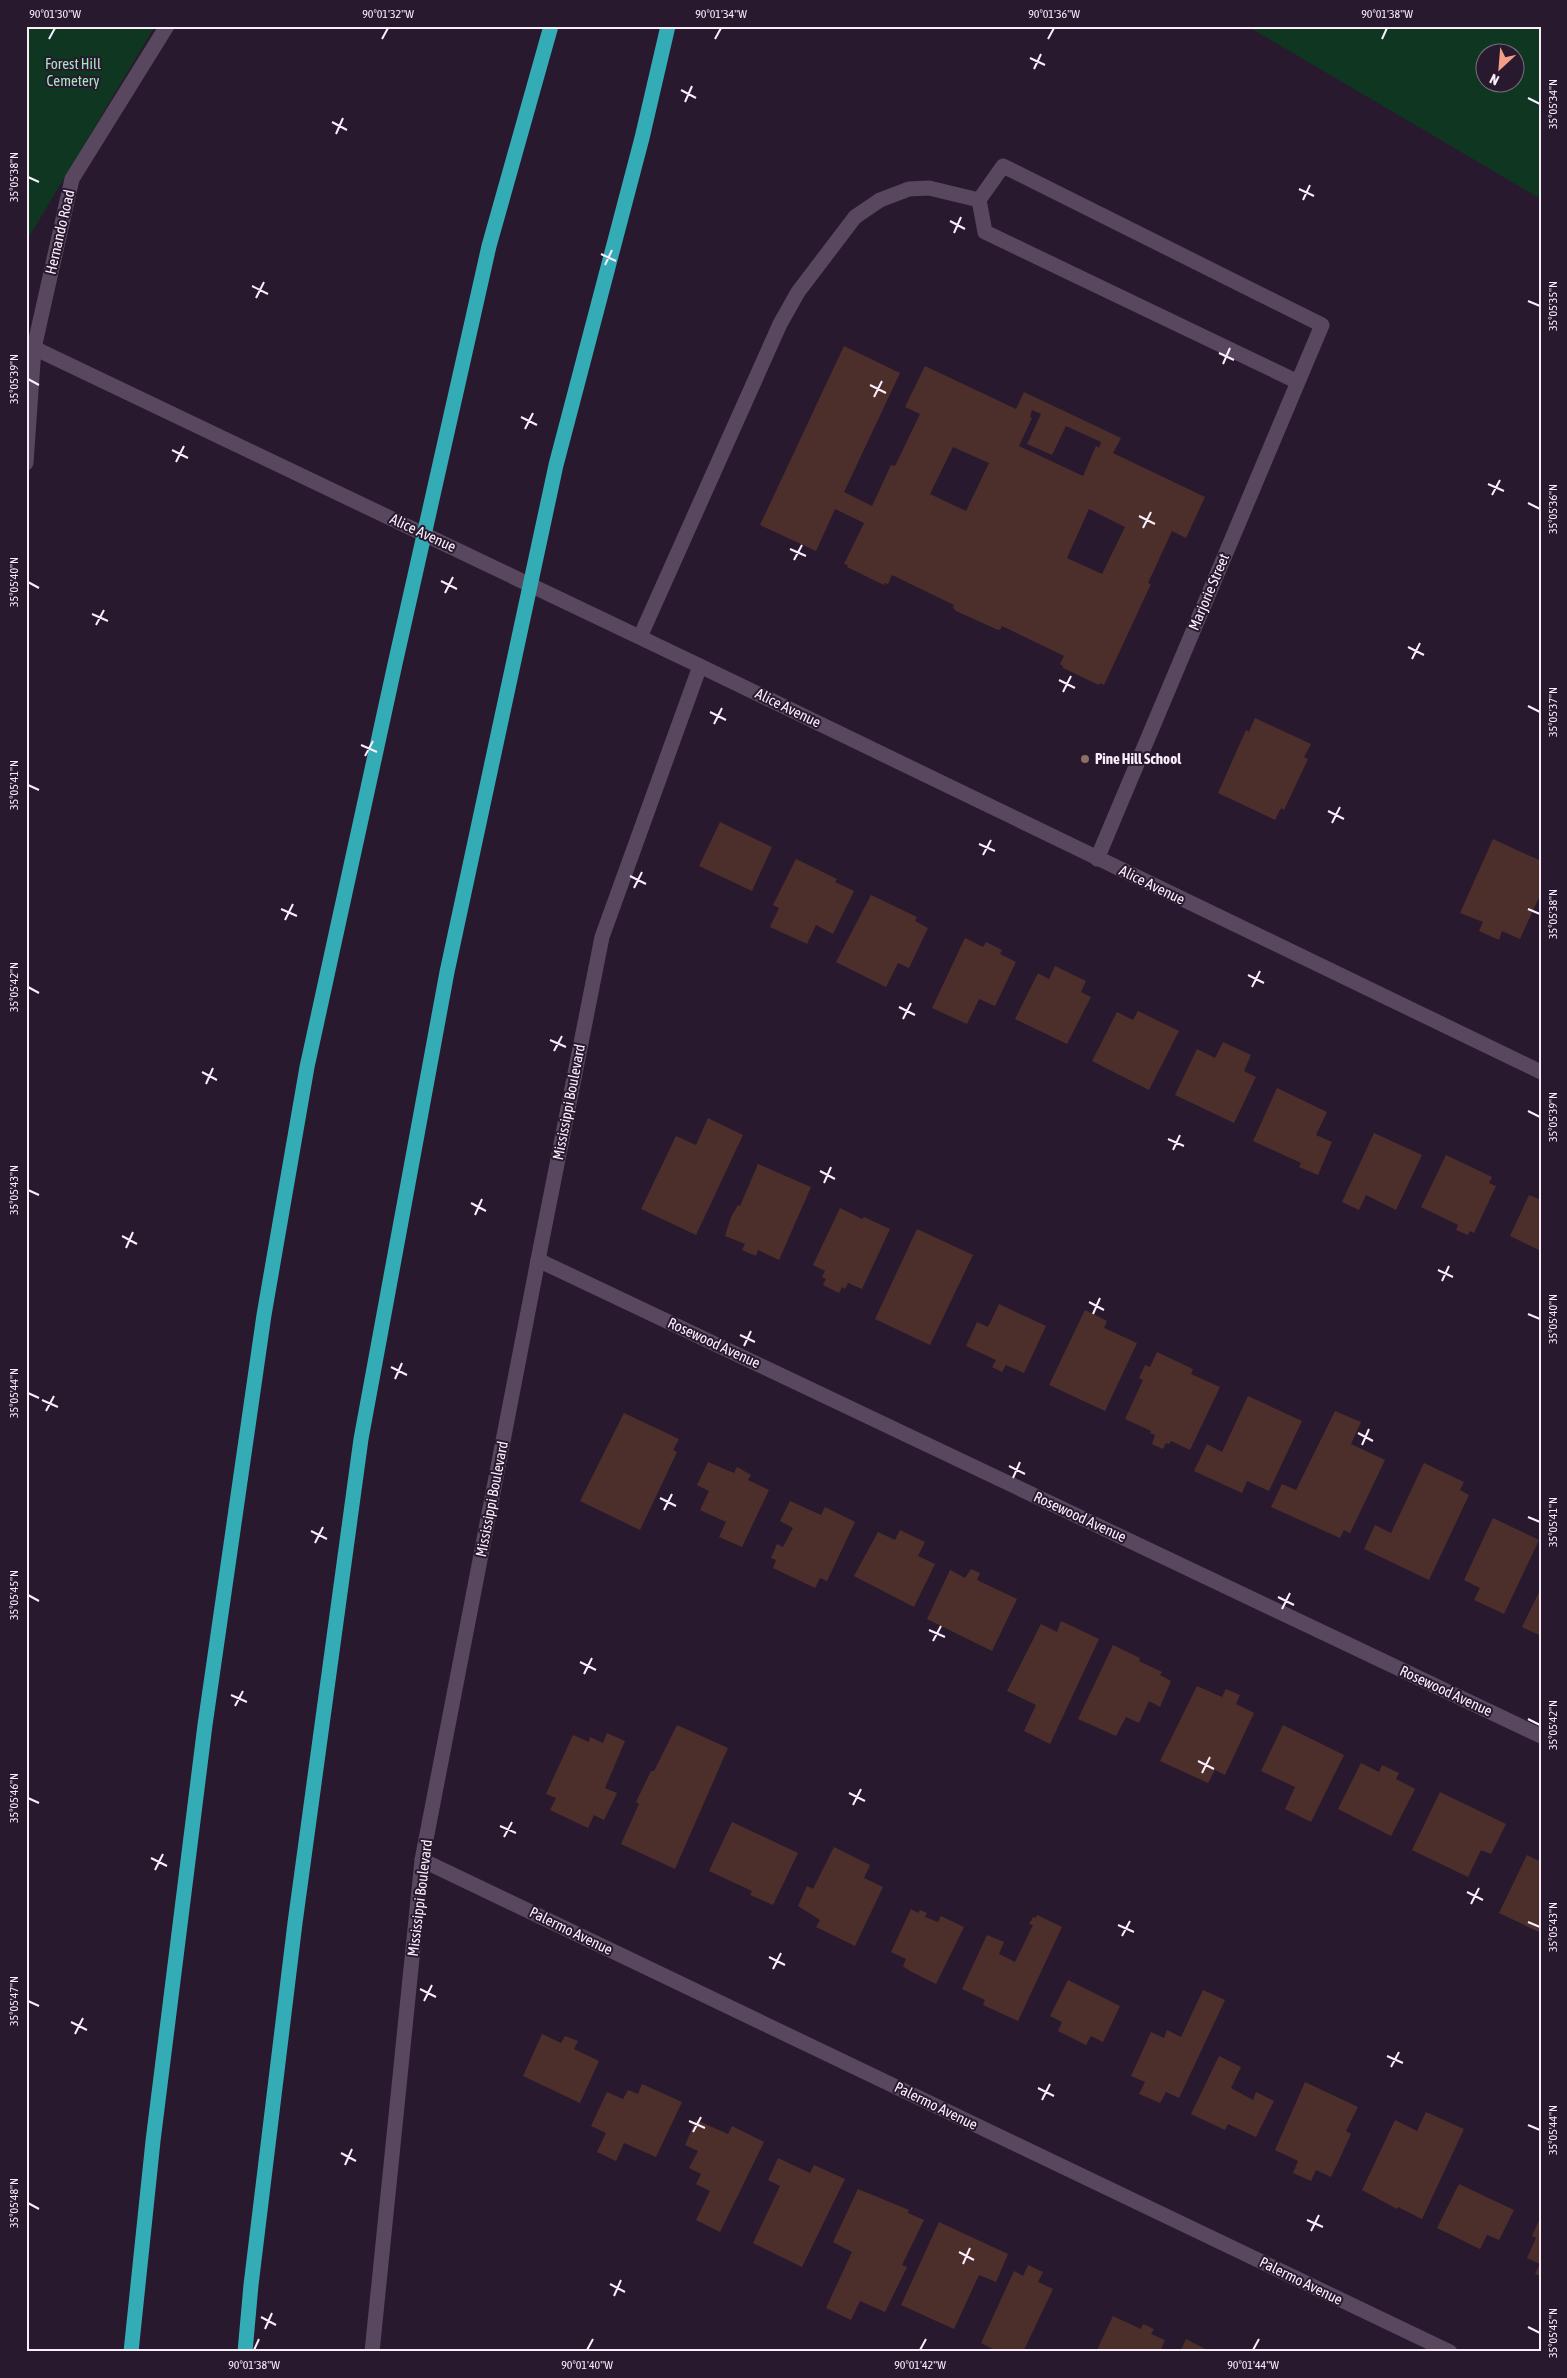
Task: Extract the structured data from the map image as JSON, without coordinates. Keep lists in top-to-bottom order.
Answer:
{
  "streets": {
    "street": [
      "Hernando Road",
      "Alice Avenue",
      "Marjorie Street",
      "Mississippi Boulevard",
      "Rosewood Avenue",
      "Palermo Avenue"
    ]
  },
  "crossings": [
    ["Hernando Road", "Alice Avenue"],
    ["Alice Avenue", "Marjorie Street"],
    ["Alice Avenue", "Mississippi Boulevard"],
    ["Mississippi Boulevard", "Rosewood Avenue"],
    ["Mississippi Boulevard", "Palermo Avenue"]
  ],
  "parks": ["Forest Hill Cemetery"],
  "places": ["Pine Hill School"],
  "north": "bottom left",
  "coordinates": [
    "90°01'30\"W",
    "90°01'32\"W",
    "90°01'34\"W",
    "90°01'36\"W",
    "90°01'38\"W",
    "35°05'34\"N",
    "35°05'38\"N",
    "35°05'35\"N",
    "35°05'39\"N",
    "35°05'36\"N",
    "35°05'40\"N",
    "35°05'37\"N",
    "35°05'41\"N",
    "35°05'42\"N",
    "35°05'43\"N",
    "35°05'44\"N",
    "35°05'45\"N",
    "35°05'46\"N",
    "35°05'47\"N",
    "35°05'48\"N",
    "90°01'40\"W",
    "90°01'42\"W",
    "90°01'44\"W"
  ]
}
